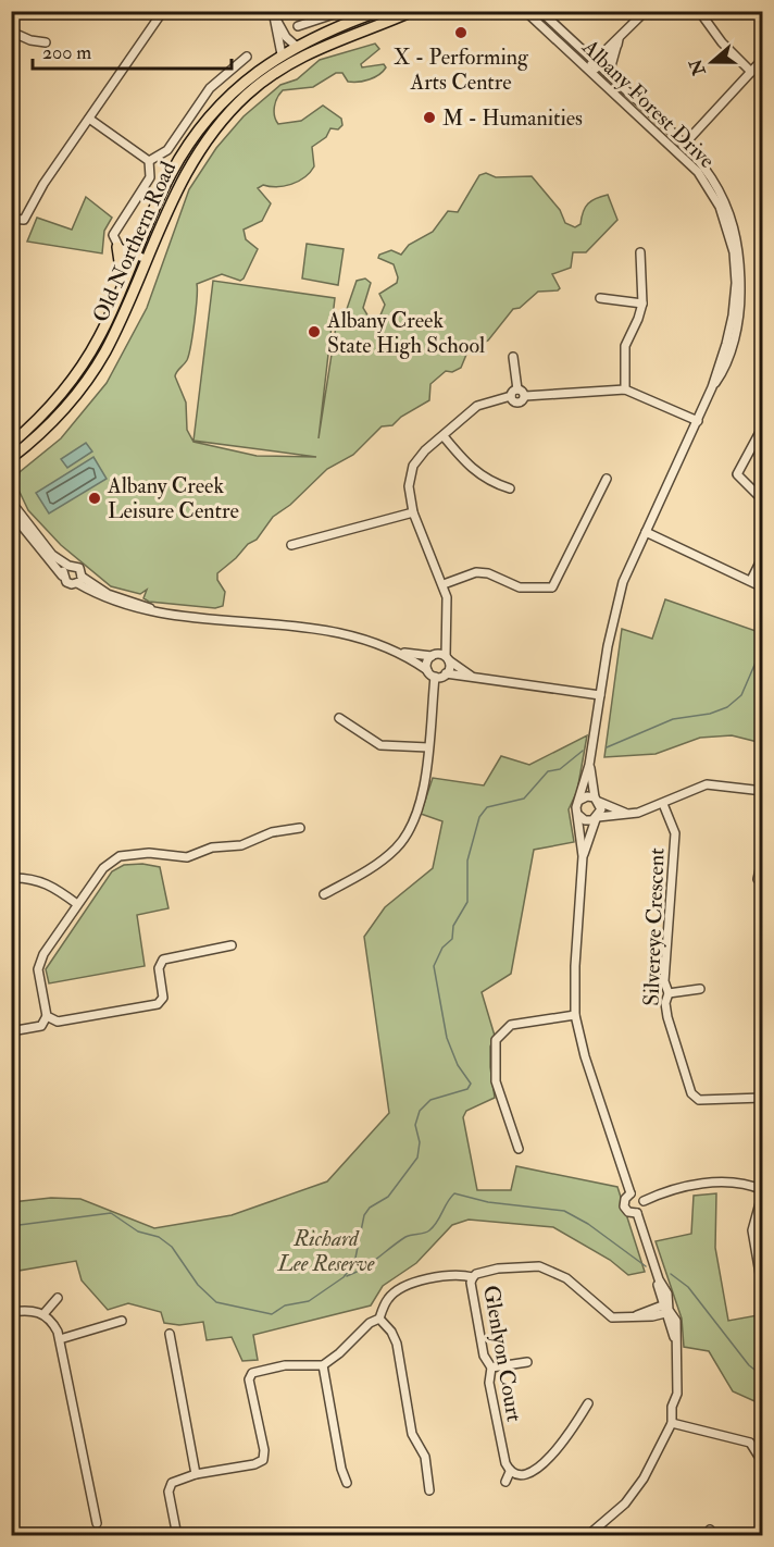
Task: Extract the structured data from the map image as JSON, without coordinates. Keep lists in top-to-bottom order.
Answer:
{
  "streets": {
    "highway": ["Old Northern Road"],
    "street": ["Albany Forest Drive", "Silvereye Crescent", "Glenlyon Court"]
  },
  "parks": ["Richard Lee Reserve"],
  "places": [
    "X - Performing Arts Centre",
    "M - Humanities",
    "Albany Creek State High School",
    "Albany Creek Leisure Centre"
  ],
  "scale_bar": "200 m",
  "north": "left"
}
